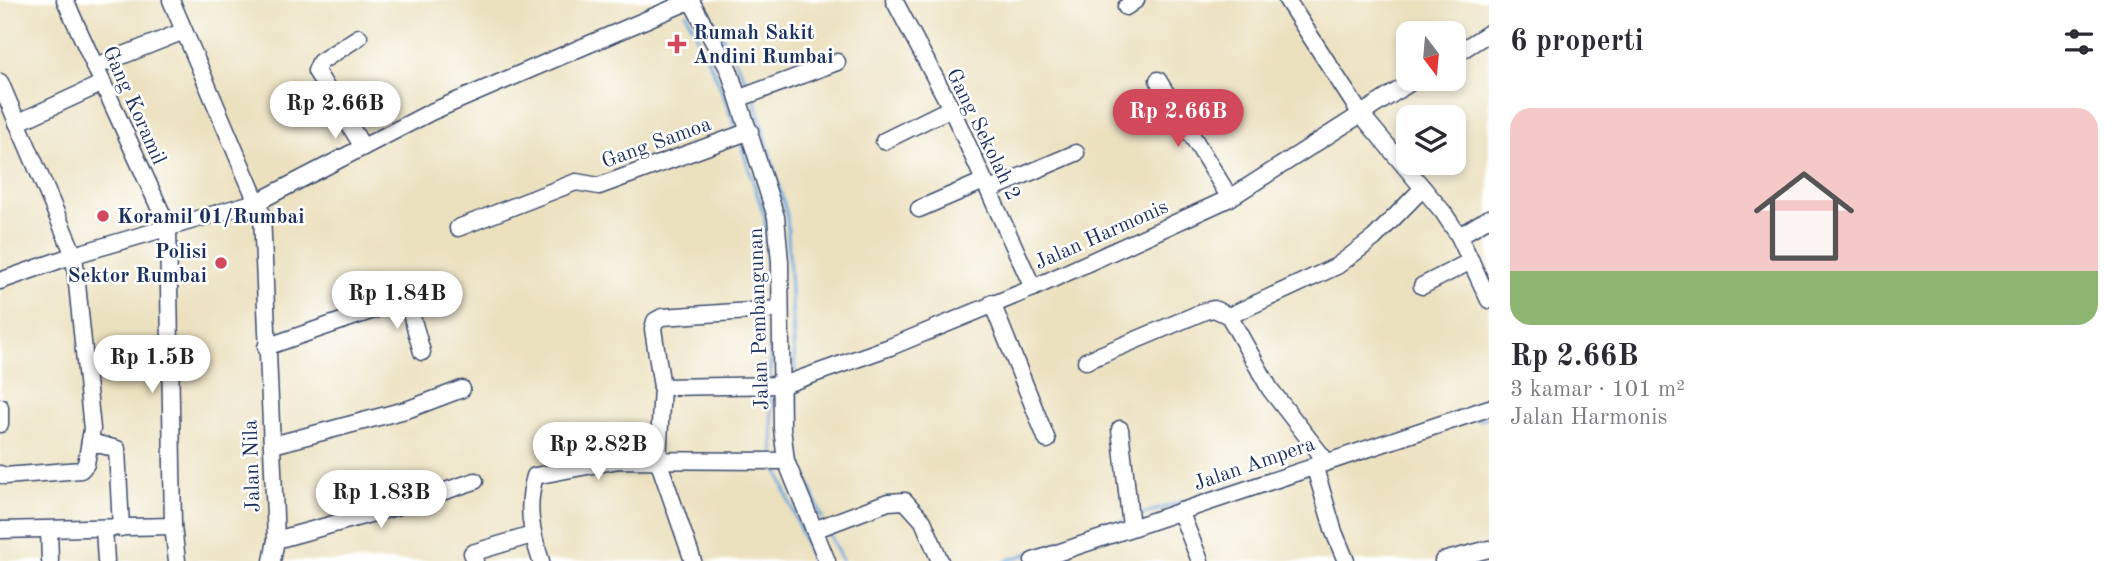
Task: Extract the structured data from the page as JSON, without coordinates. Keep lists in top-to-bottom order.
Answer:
{
  "streets": {
    "street": [
      "Gang Koramil",
      "Gang Sekolah 2",
      "Gang Samoa",
      "Jalan Harmonis",
      "Jalan Pembangunan",
      "Jalan Ampera",
      "Jalan Nila"
    ]
  },
  "crossings": [
    ["Gang Sekolah 2", "Jalan Harmonis"],
    ["Gang Samoa", "Jalan Pembangunan"],
    ["Jalan Harmonis", "Jalan Pembangunan"]
  ],
  "places": {
    "health": ["Rumah Sakit Andini Rumbai"],
    "other": ["Koramil 01/Rumbai", "Polisi Sektor Rumbai"]
  },
  "north": "bottom",
  "page": {
    "heading": "6 properti",
    "price": [
      "Rp 2.66B",
      "Rp 2.66B",
      "Rp 1.84B",
      "Rp 1.5B",
      "Rp 2.82B",
      "Rp 1.83B"
    ],
    "list": [
      {
        "name": "Rp 2.66B",
        "note": "3 kamar · 101 m² · Jalan Harmonis"
      }
    ]
  }
}
